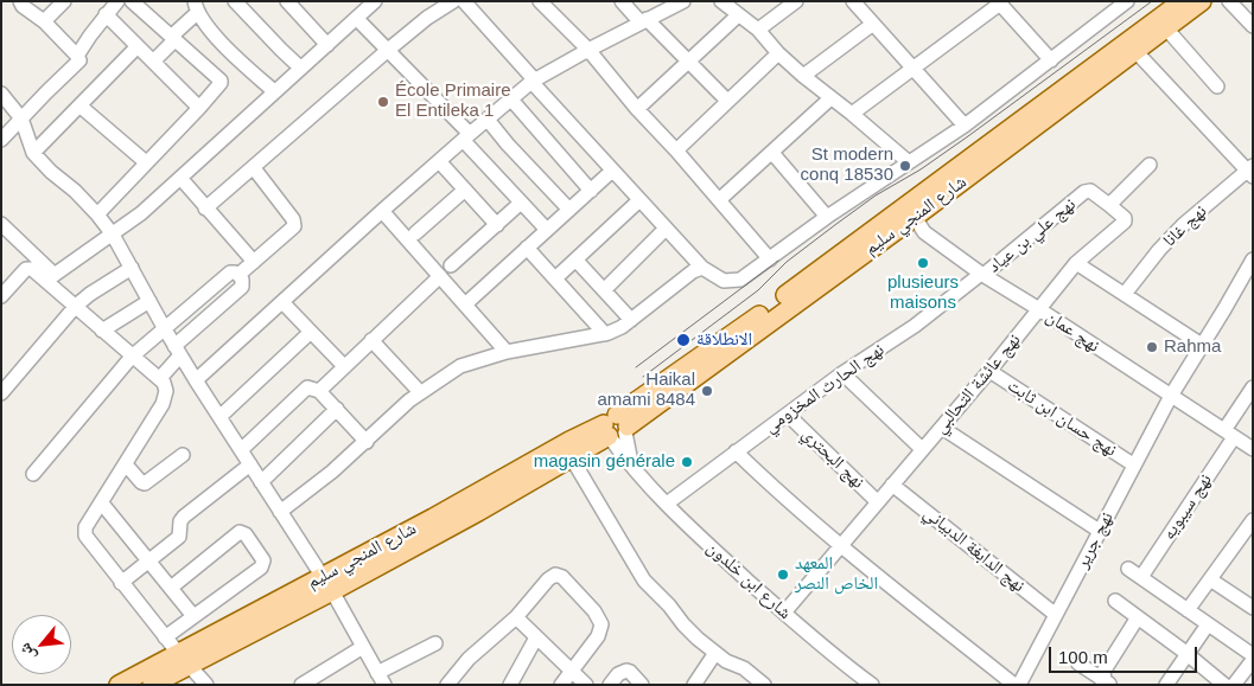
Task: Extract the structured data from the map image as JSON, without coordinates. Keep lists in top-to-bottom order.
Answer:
{
  "streets": {
    "main road": ["شارع المنجي سليم"],
    "street": [
      "نهج غانا",
      "نهج علي بن عياد",
      "نهج عمان",
      "نهج عائشة التحالبي",
      "نهج الحارث المخزومي",
      "نهج حسان ابن ثابت",
      "نهج البحتري",
      "نهج سيبويه",
      "نهج جرير",
      "نهج الدابغة الدبياني",
      "شارع ابن خلدون"
    ]
  },
  "crossings": [
    ["شارع المنجي سليم", "نهج عمان"],
    ["شارع المنجي سليم", "شارع ابن خلدون"],
    ["نهج علي بن عياد", "نهج عمان"],
    ["نهج علي بن عياد", "نهج عائشة التحالبي"],
    ["نهج علي بن عياد", "نهج الحارث المخزومي"],
    ["نهج عمان", "نهج عائشة التحالبي"],
    ["نهج عمان", "نهج الحارث المخزومي"],
    ["نهج عمان", "نهج سيبويه"],
    ["نهج عمان", "نهج جرير"],
    ["نهج عائشة التحالبي", "نهج حسان ابن ثابت"],
    ["نهج عائشة التحالبي", "نهج البحتري"],
    ["نهج عائشة التحالبي", "نهج الدابغة الدبياني"],
    ["نهج عائشة التحالبي", "شارع ابن خلدون"],
    ["نهج الحارث المخزومي", "نهج البحتري"],
    ["نهج الحارث المخزومي", "شارع ابن خلدون"],
    ["نهج حسان ابن ثابت", "نهج جرير"],
    ["نهج جرير", "نهج الدابغة الدبياني"]
  ],
  "places": [
    "École Primaire El Entileka 1",
    "St modern conq 18530",
    "plusieurs maisons",
    "الانطلاقة",
    "Rahma",
    "Haikal amami 8484",
    "magasin générale",
    "المعهد الخاص النصر"
  ],
  "scale_bar": "100 m",
  "north": "bottom left"
}
